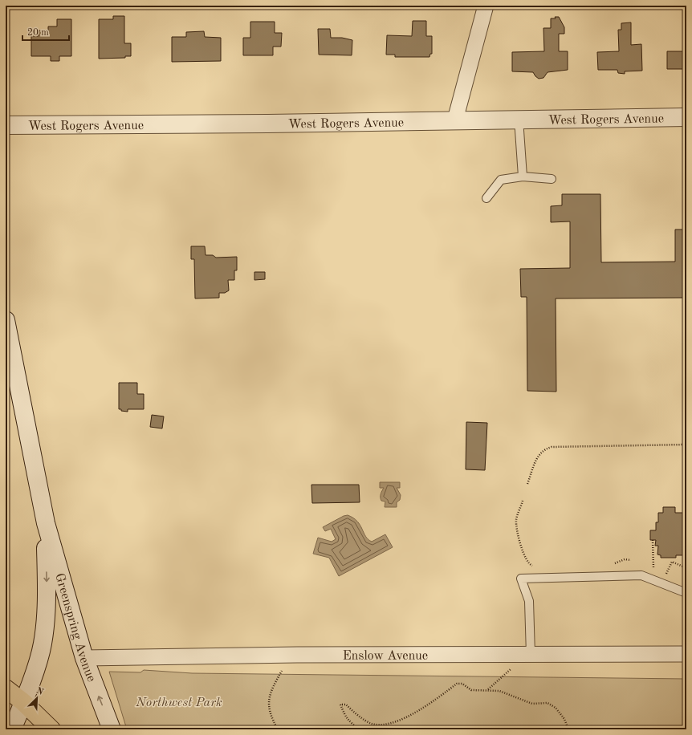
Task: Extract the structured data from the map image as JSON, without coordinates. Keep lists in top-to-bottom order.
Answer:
{
  "streets": {
    "street": ["West Rogers Avenue", "Greenspring Avenue", "Enslow Avenue"]
  },
  "crossings": [
    ["Greenspring Avenue", "Enslow Avenue"]
  ],
  "parks": ["Northwest Park"],
  "scale_bar": "20 m",
  "north": "top right"
}
